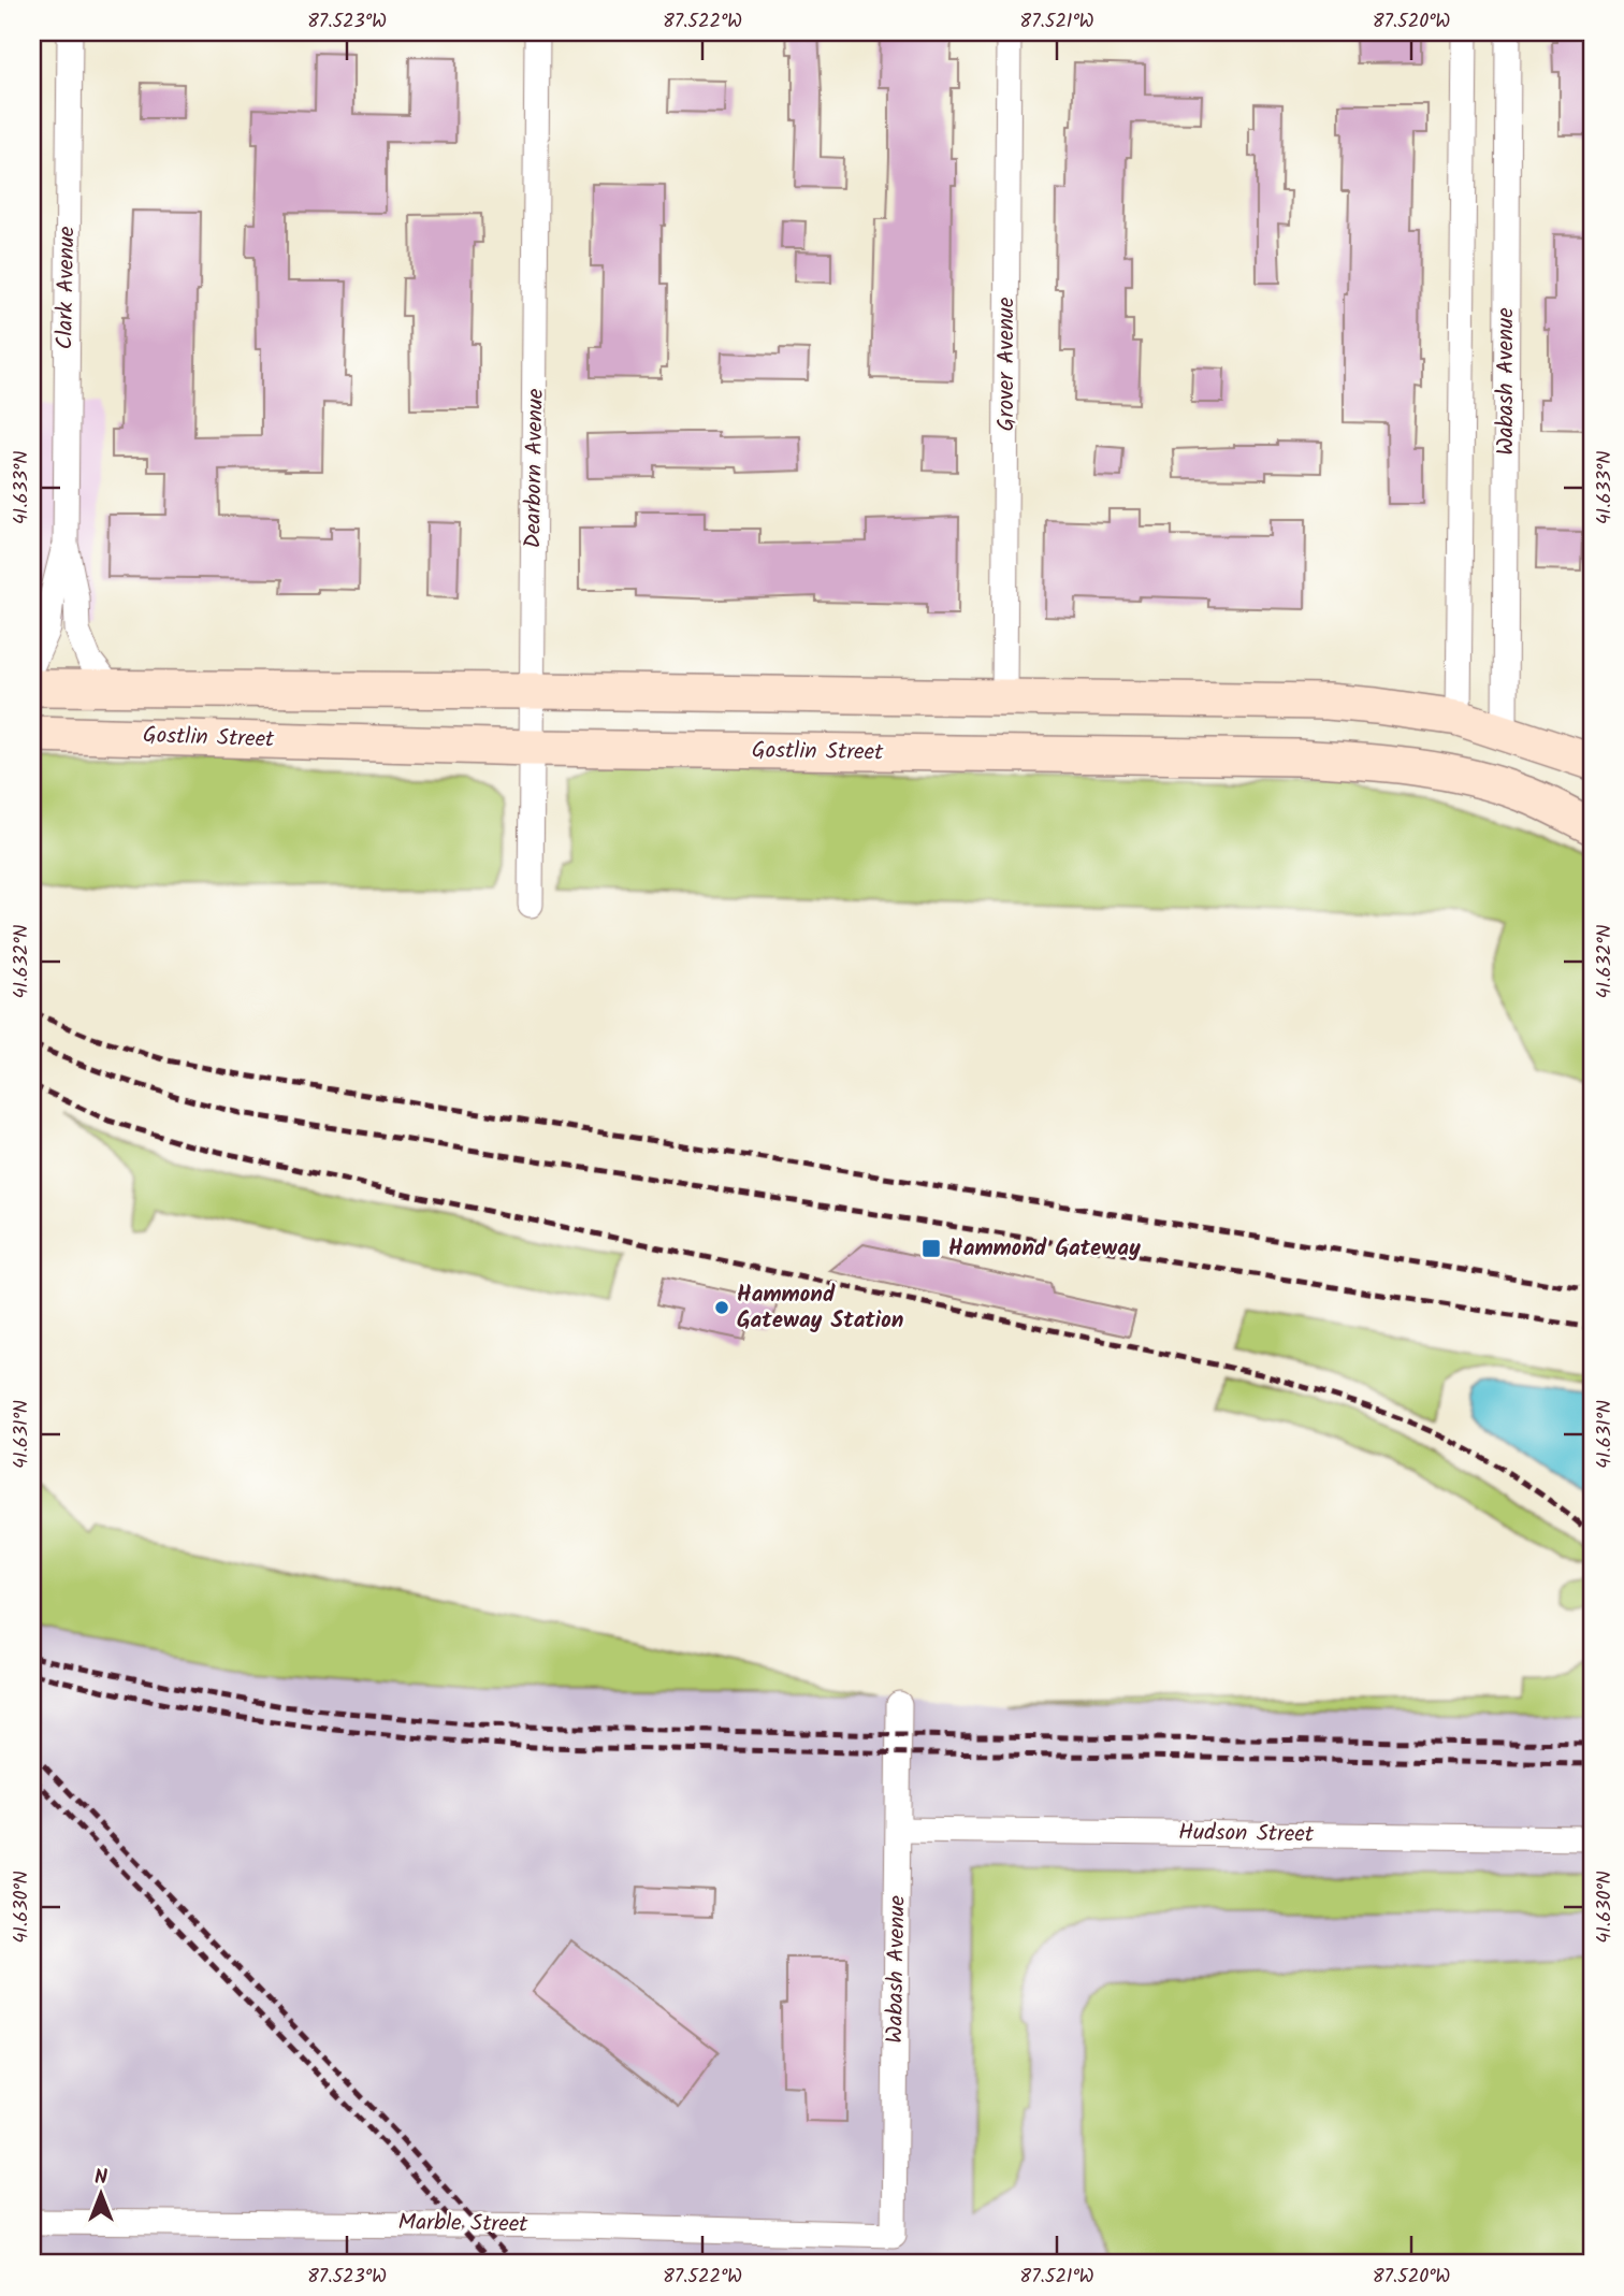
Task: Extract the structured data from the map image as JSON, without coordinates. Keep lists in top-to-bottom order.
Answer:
{
  "streets": {
    "main road": ["Gostlin Street"],
    "street": [
      "Clark Avenue",
      "Grover Avenue",
      "Wabash Avenue",
      "Dearborn Avenue",
      "Hudson Street",
      "Marble Street"
    ]
  },
  "crossings": [
    ["Clark Avenue", "Gostlin Street"],
    ["Grover Avenue", "Gostlin Street"],
    ["Wabash Avenue", "Gostlin Street"],
    ["Wabash Avenue", "Hudson Street"],
    ["Wabash Avenue", "Marble Street"],
    ["Dearborn Avenue", "Gostlin Street"]
  ],
  "places": {
    "transit": ["Hammond Gateway"],
    "other": ["Hammond Gateway Station"]
  },
  "north": "top",
  "coordinates": [
    "87.523°W",
    "87.522°W",
    "87.521°W",
    "87.520°W",
    "41.633°N",
    "41.632°N",
    "41.631°N",
    "41.630°N"
  ]
}
